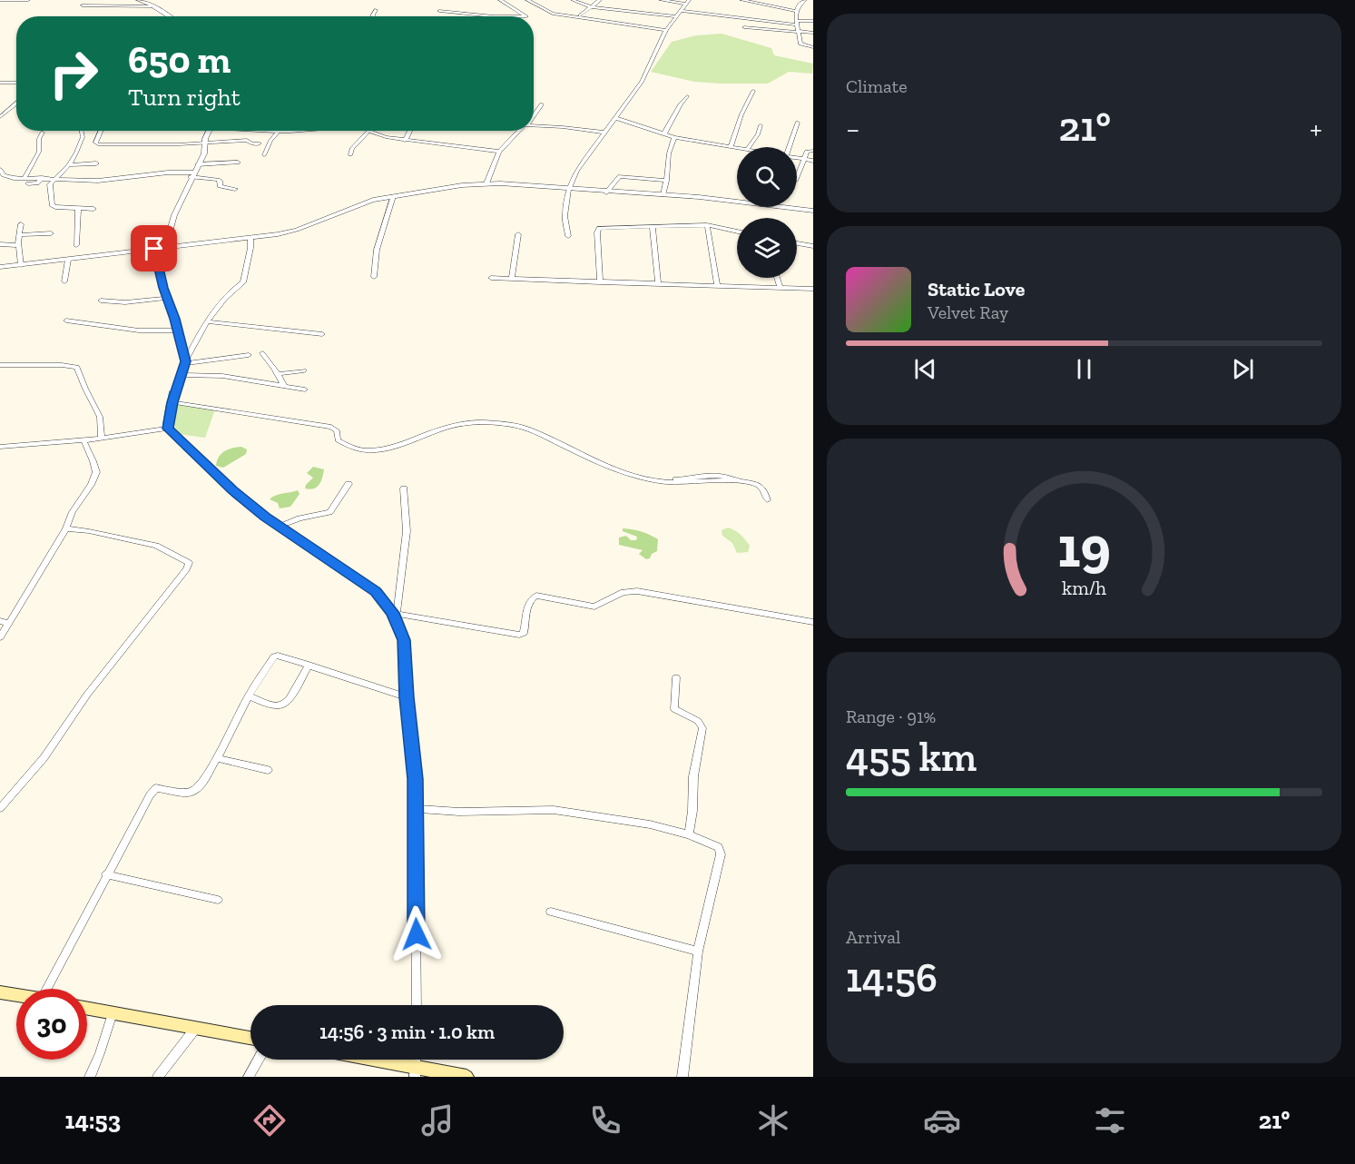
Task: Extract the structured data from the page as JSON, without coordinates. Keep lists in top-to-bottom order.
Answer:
{
  "page": {
    "tile": [
      "Climate",
      ["Range · 91%", "455 km"],
      ["Arrival", "14:56"]
    ],
    "turn": ["650 m", "Turn right"],
    "heat": ["−", "21°", "+"],
    "song": ["Static Love", "Velvet Ray"],
    "limit": "30",
    "trip": "14:56 · 3 min · 1.0 km",
    "tabs": ["14:53", "21°"],
    "gauge": ["19", "km/h"]
  }
}
